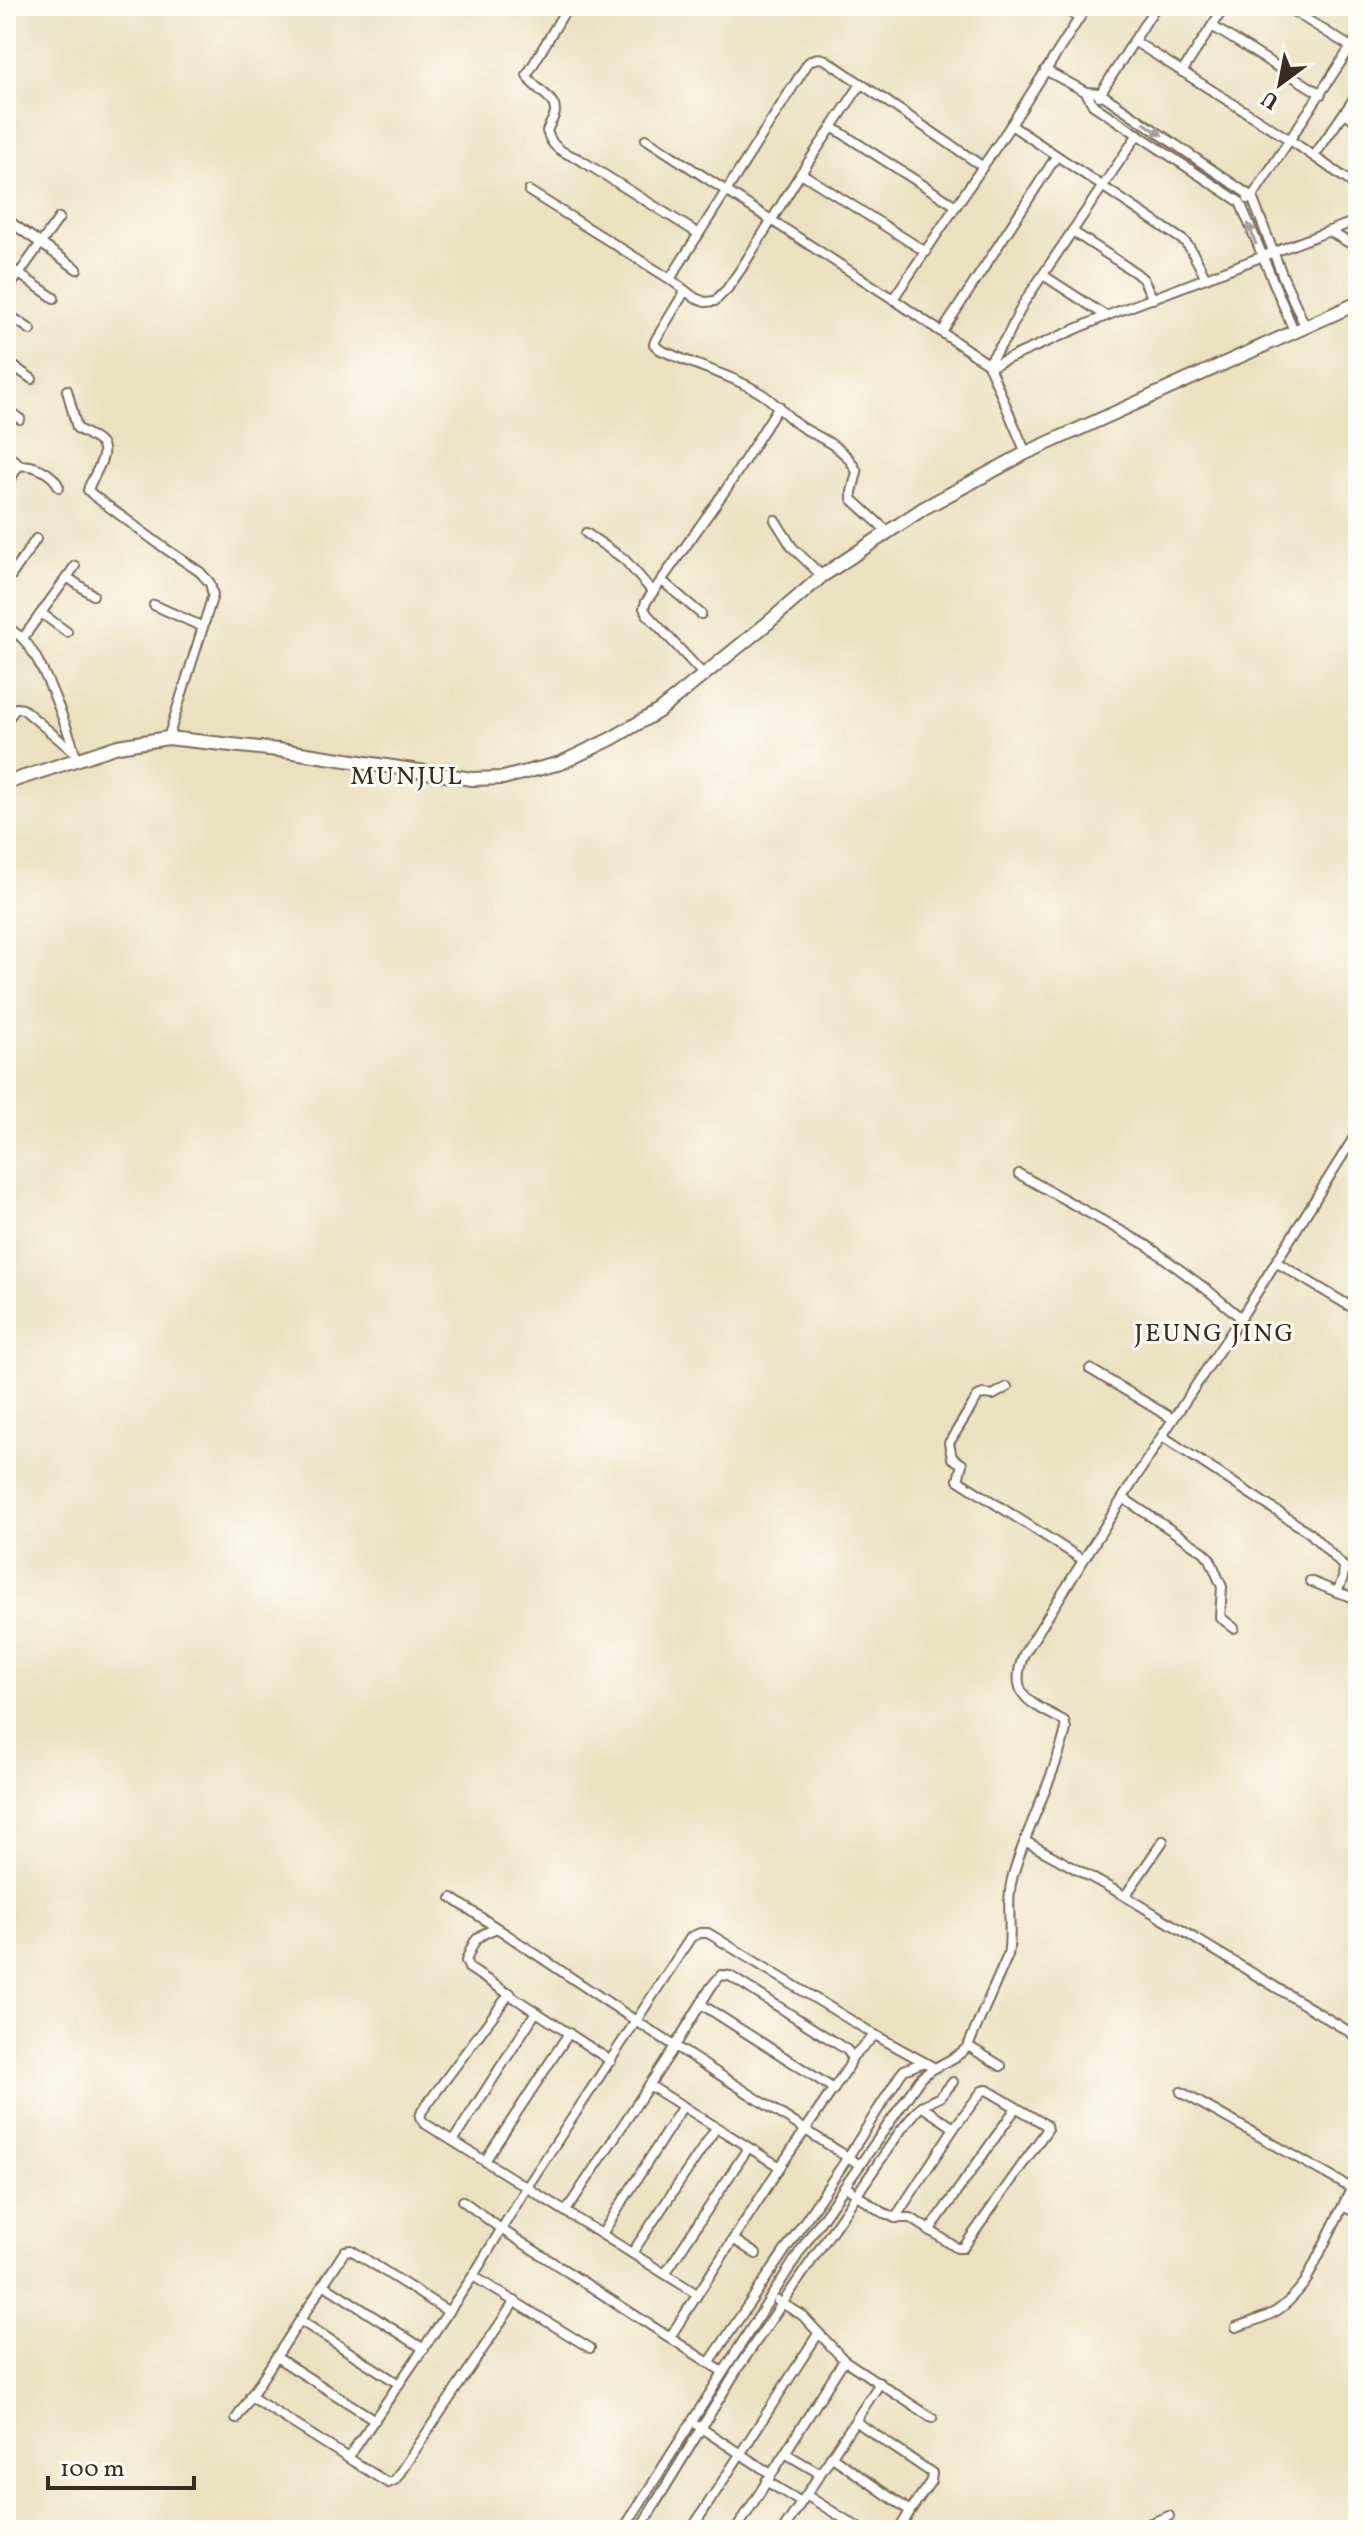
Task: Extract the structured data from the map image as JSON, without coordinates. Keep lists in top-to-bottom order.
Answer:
{
  "districts": ["MUNJUL", "JEUNG JING"],
  "scale_bar": "100 m",
  "north": "bottom left"
}
